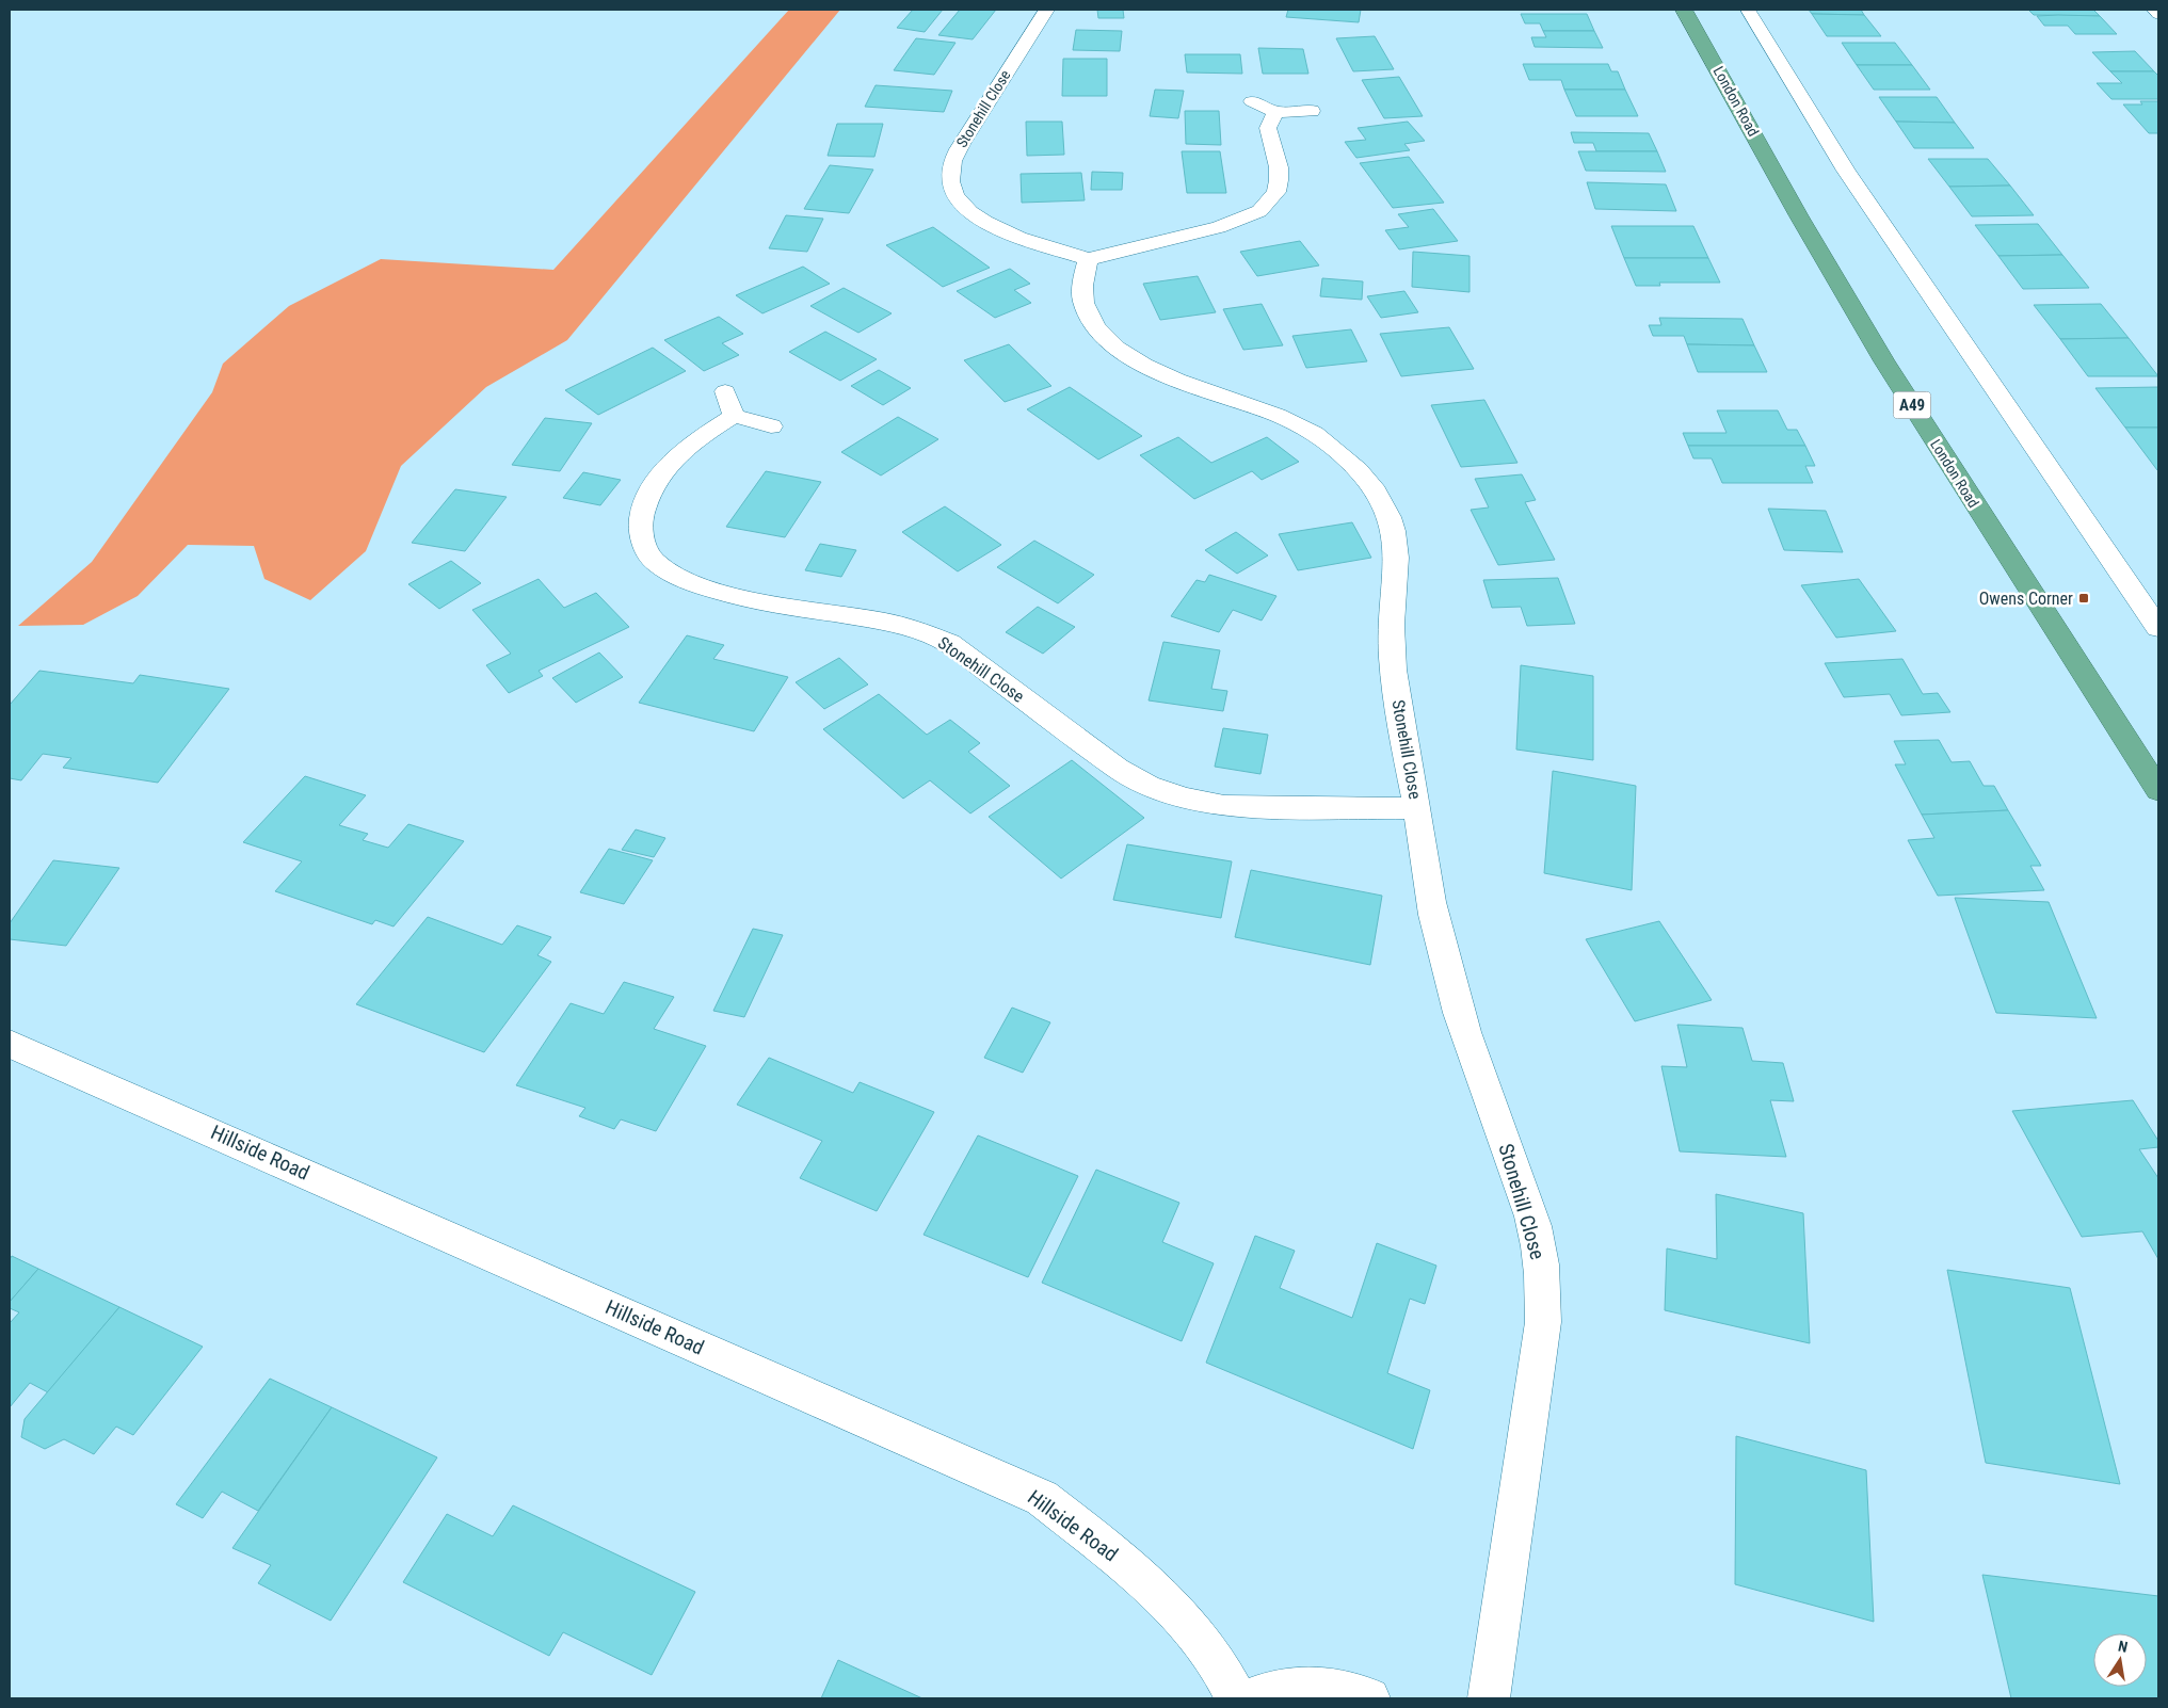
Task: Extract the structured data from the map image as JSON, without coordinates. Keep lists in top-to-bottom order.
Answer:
{
  "streets": {
    "highway": ["London Road", "A49"],
    "street": ["Stonehill Close", "Hillside Road"]
  },
  "places": {
    "transit": ["Owens Corner"]
  },
  "north": "top"
}
